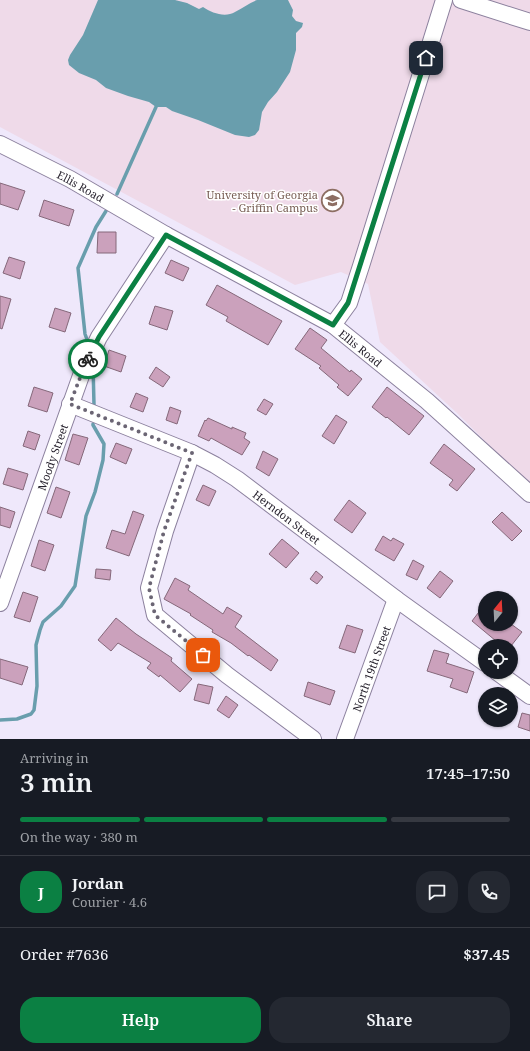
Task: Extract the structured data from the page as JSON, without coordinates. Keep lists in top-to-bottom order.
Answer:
{
  "streets": {
    "street": [
      "Ellis Road",
      "Moody Street",
      "Herndon Street",
      "North 19th Street"
    ]
  },
  "crossings": [
    ["Ellis Road", "Moody Street"],
    ["Moody Street", "Herndon Street"],
    ["Herndon Street", "North 19th Street"]
  ],
  "places": {
    "school or university": ["University of Georgia - Griffin Campus"]
  },
  "north": "top",
  "page": {
    "heading": ["3 min", "Arriving in", "17:45–17:50"],
    "panel": [
      "Jordan",
      "Courier · 4.6",
      "Order #7636",
      "$37.45"
    ],
    "bar": "On the way · 380 m",
    "round": "J",
    "buttons": ["Help", "Share"]
  }
}
